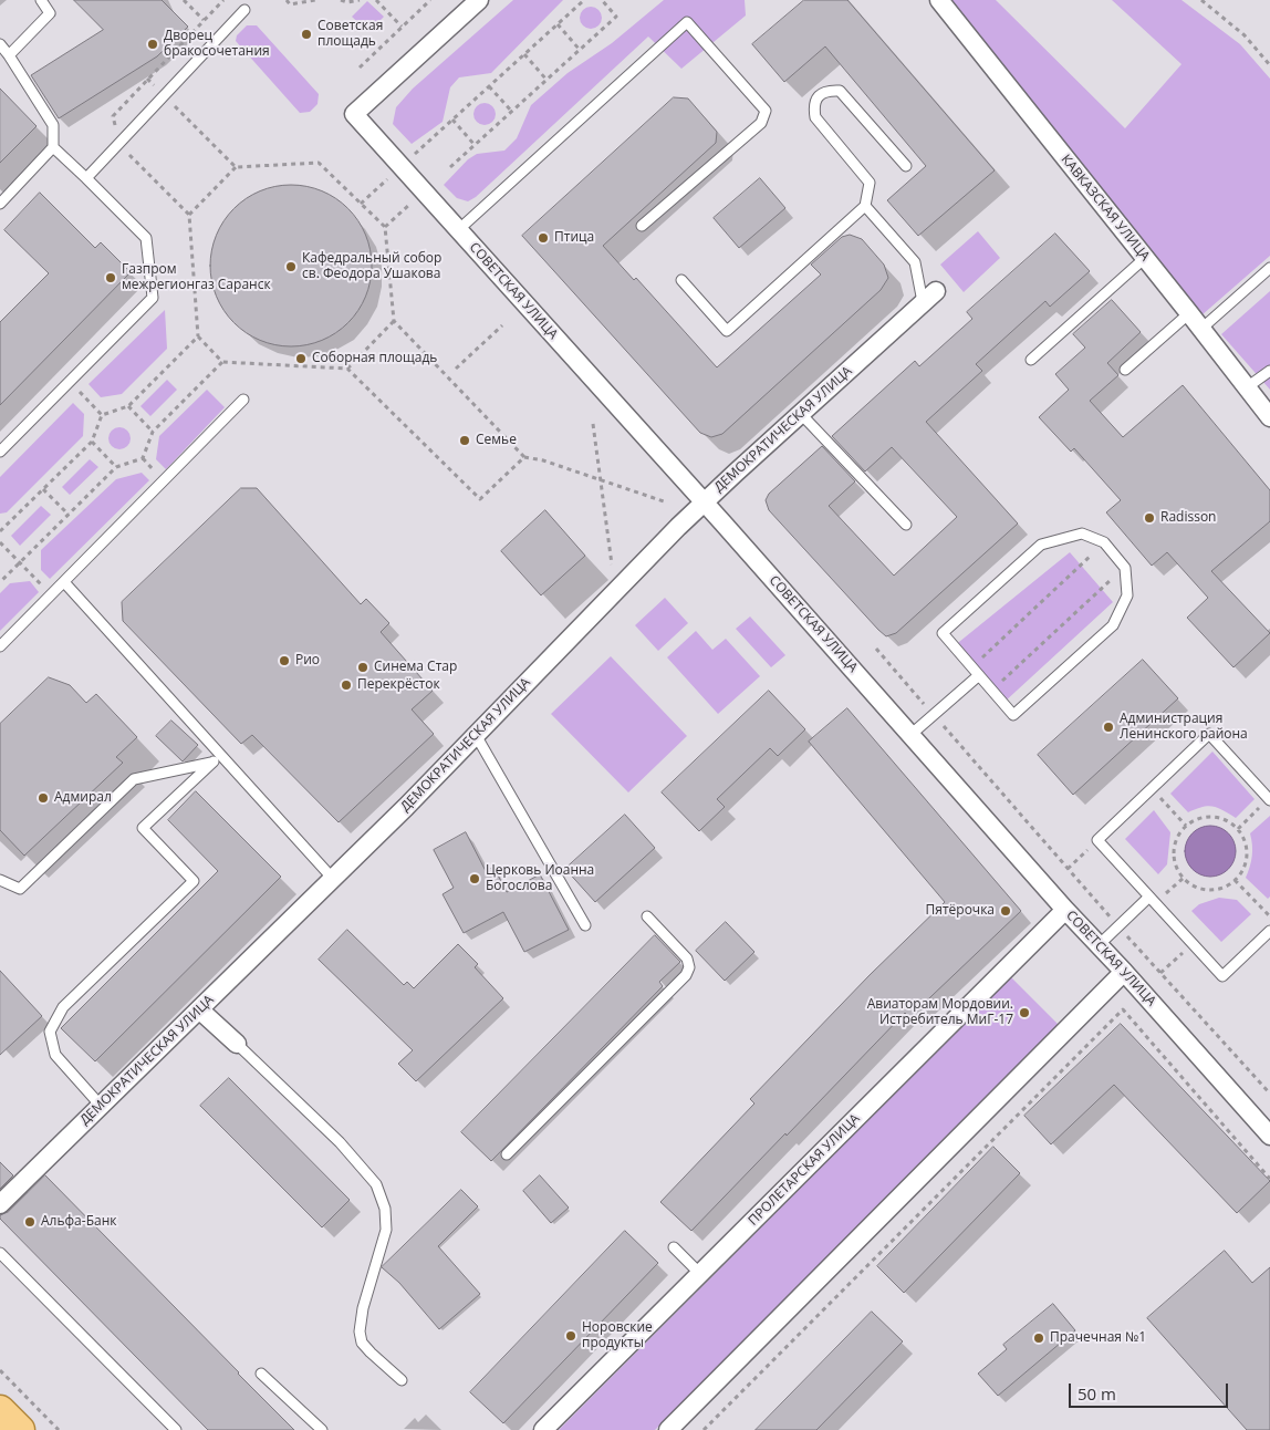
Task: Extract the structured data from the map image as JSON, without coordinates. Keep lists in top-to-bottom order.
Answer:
{
  "streets": {
    "street": [
      "КАВКАЗСКАЯ УЛИЦА",
      "СОВЕТСКАЯ УЛИЦА",
      "ДЕМОКРАТИЧЕСКАЯ УЛИЦА",
      "ПРОЛЕТАРСКАЯ УЛИЦА"
    ]
  },
  "crossings": [
    ["СОВЕТСКАЯ УЛИЦА", "ДЕМОКРАТИЧЕСКАЯ УЛИЦА"],
    ["СОВЕТСКАЯ УЛИЦА", "ПРОЛЕТАРСКАЯ УЛИЦА"]
  ],
  "places": [
    "Советская площадь",
    "Дворец бракосочетания",
    "Птица",
    "Кафедральный собор св. Феодора Ушакова",
    "Газпром межрегионгаз Саранск",
    "Соборная площадь",
    "Семье",
    "Radisson",
    "Рио",
    "Синема Стар",
    "Перекрёсток",
    "Администрация Ленинского района",
    "Адмирал",
    "Церковь Иоанна Богослова",
    "Пятёрочка",
    "Авиаторам Мордовии. Истребитель МиГ-17",
    "Альфа-Банк",
    "Норовские продукты",
    "Прачечная №1"
  ],
  "scale_bar": "50 m"
}
